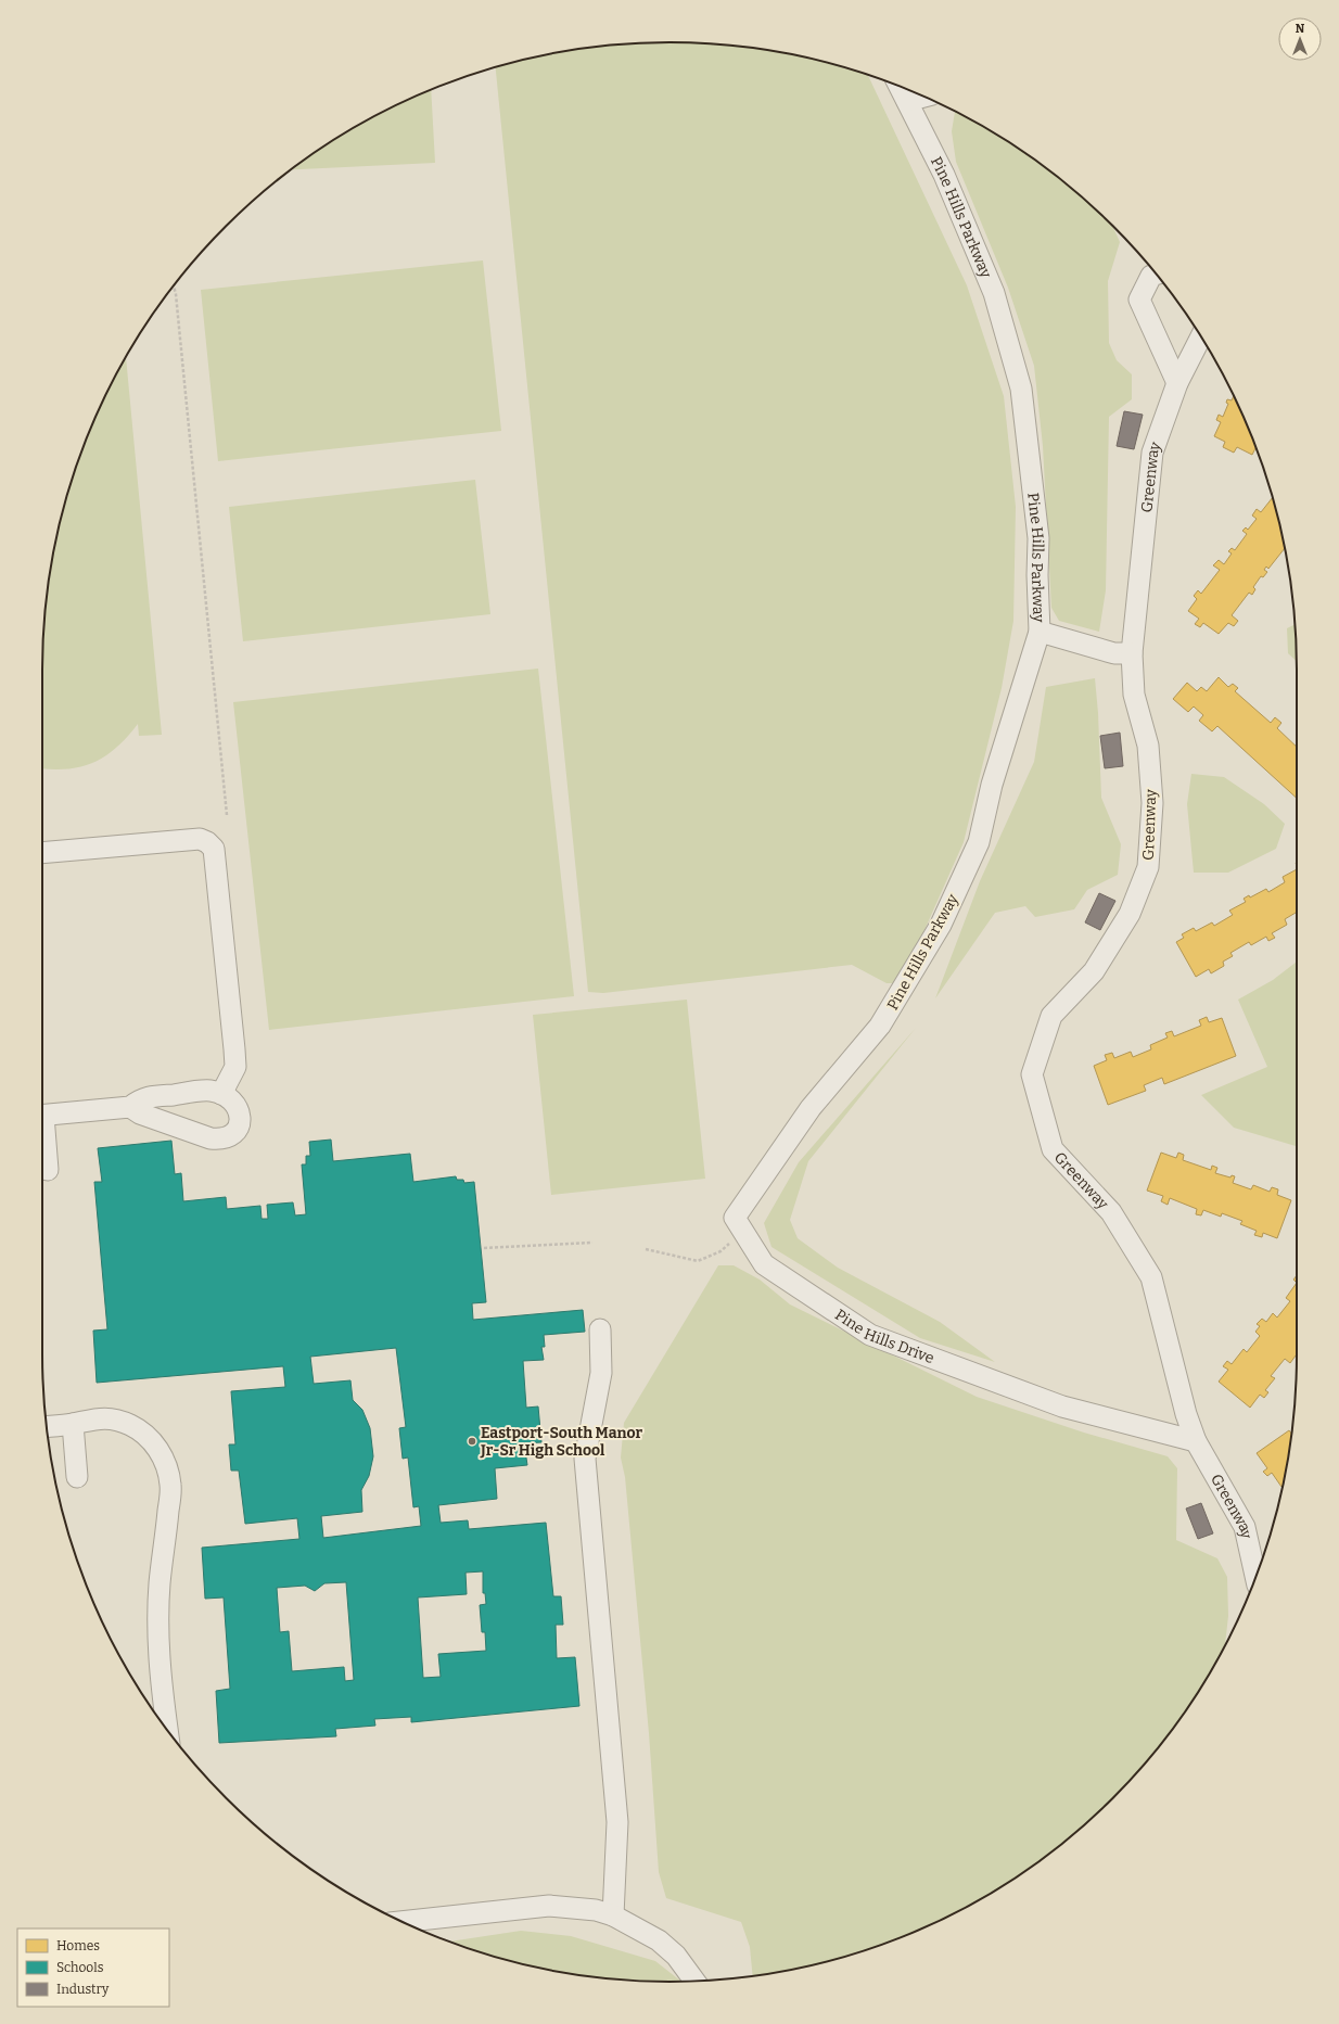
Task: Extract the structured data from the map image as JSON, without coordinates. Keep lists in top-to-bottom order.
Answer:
{
  "streets": {
    "street": ["Pine Hills Parkway", "Greenway", "Pine Hills Drive"]
  },
  "crossings": [
    ["Pine Hills Parkway", "Pine Hills Drive"],
    ["Greenway", "Pine Hills Drive"]
  ],
  "places": ["Eastport-South Manor Jr-Sr High School"],
  "legend": ["Homes", "Schools", "Industry"],
  "north": "top"
}
